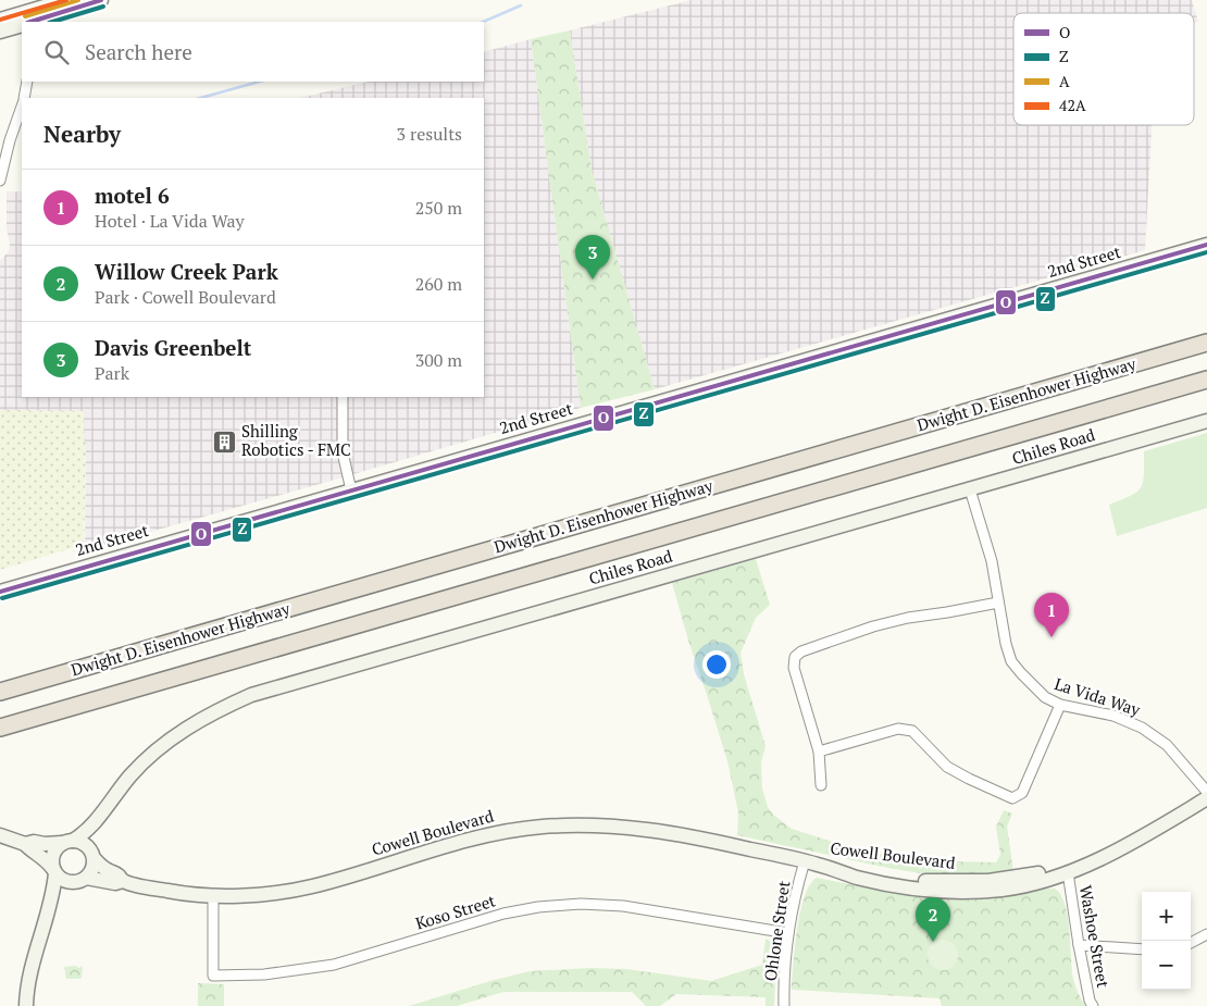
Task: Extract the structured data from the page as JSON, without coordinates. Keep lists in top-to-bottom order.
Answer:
{
  "streets": {
    "highway": ["Dwight D. Eisenhower Highway"],
    "street": [
      "2nd Street",
      "Chiles Road",
      "La Vida Way",
      "Cowell Boulevard",
      "Koso Street",
      "Ohlone Street",
      "Washoe Street"
    ]
  },
  "crossings": [
    ["Chiles Road", "La Vida Way"],
    ["Cowell Boulevard", "Koso Street"],
    ["Cowell Boulevard", "Ohlone Street"],
    ["Cowell Boulevard", "Washoe Street"],
    ["Koso Street", "Ohlone Street"]
  ],
  "places": {
    "building": ["Shilling Robotics - FMC"]
  },
  "lines": [
    "transit line O",
    "transit line A",
    "transit line 42A",
    "transit line Z"
  ],
  "legend": [
    "O",
    "Z",
    "A",
    "42A"
  ],
  "page": {
    "search": "Search here",
    "heading": ["Nearby", "3 results"],
    "list": [
      {
        "mark": "1",
        "name": "motel 6",
        "note": "Hotel · La Vida Way",
        "value": "250 m"
      },
      {
        "mark": "2",
        "name": "Willow Creek Park",
        "note": "Park · Cowell Boulevard",
        "value": "260 m"
      },
      {
        "mark": "3",
        "name": "Davis Greenbelt",
        "note": "Park",
        "value": "300 m"
      }
    ],
    "pins": ["3", "1", "2"],
    "map_buttons": ["+", "−"]
  }
}
